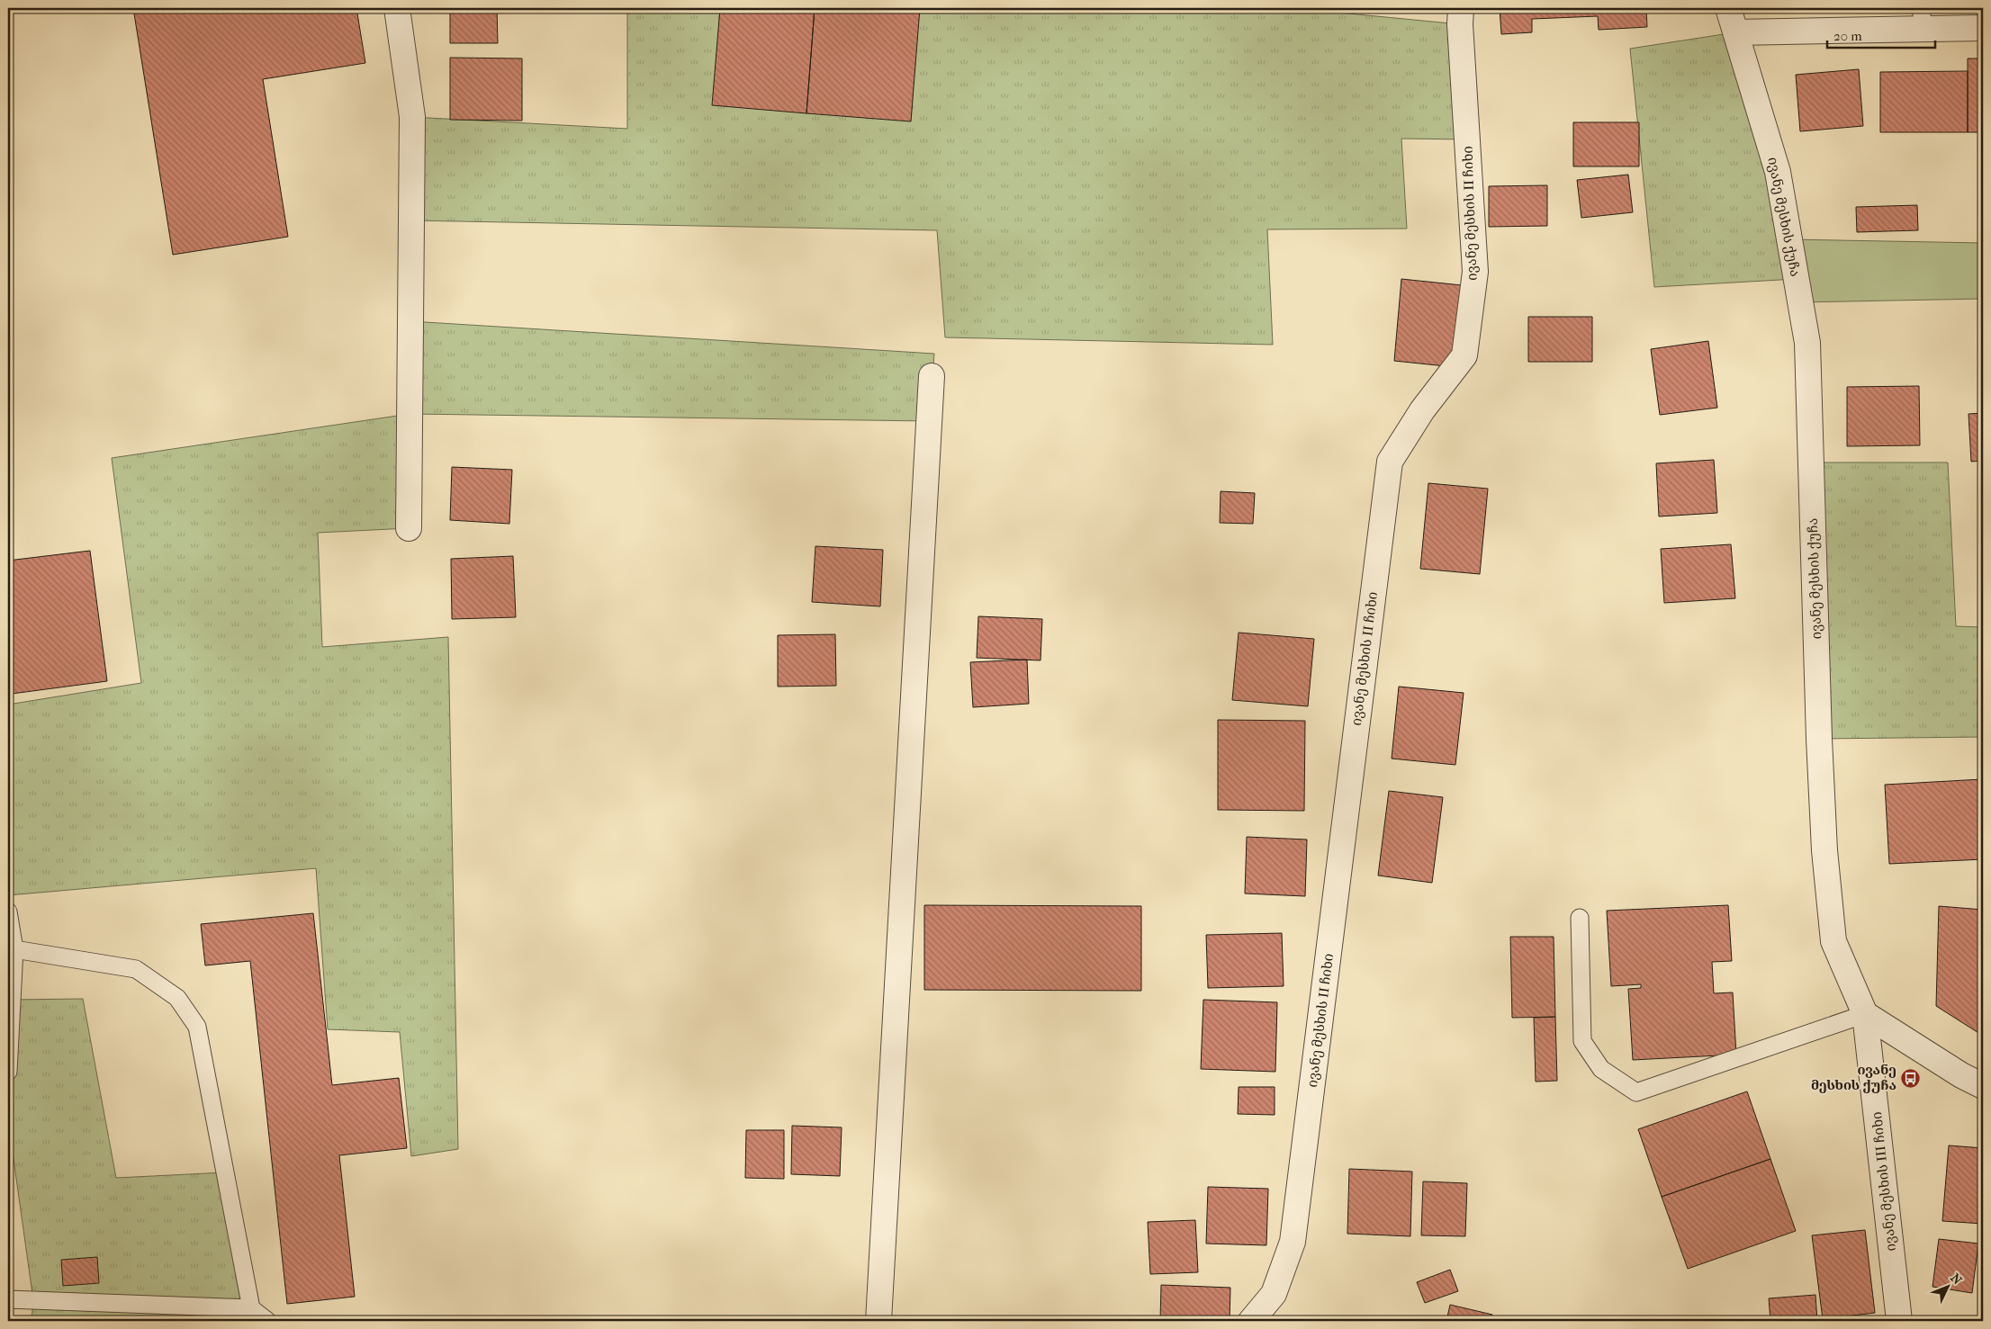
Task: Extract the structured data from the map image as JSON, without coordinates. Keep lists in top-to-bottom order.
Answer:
{
  "streets": {
    "street": ["ივანე მესხის II ჩიხი", "ივანე მესხის ქუჩა", "ივანე მესხის III ჩიხი"]
  },
  "crossings": [
    ["ივანე მესხის ქუჩა", "ივანე მესხის III ჩიხი"]
  ],
  "places": {
    "bus stop": ["ივანე მესხის ქუჩა"]
  },
  "scale_bar": "20 m",
  "north": "top right"
}
